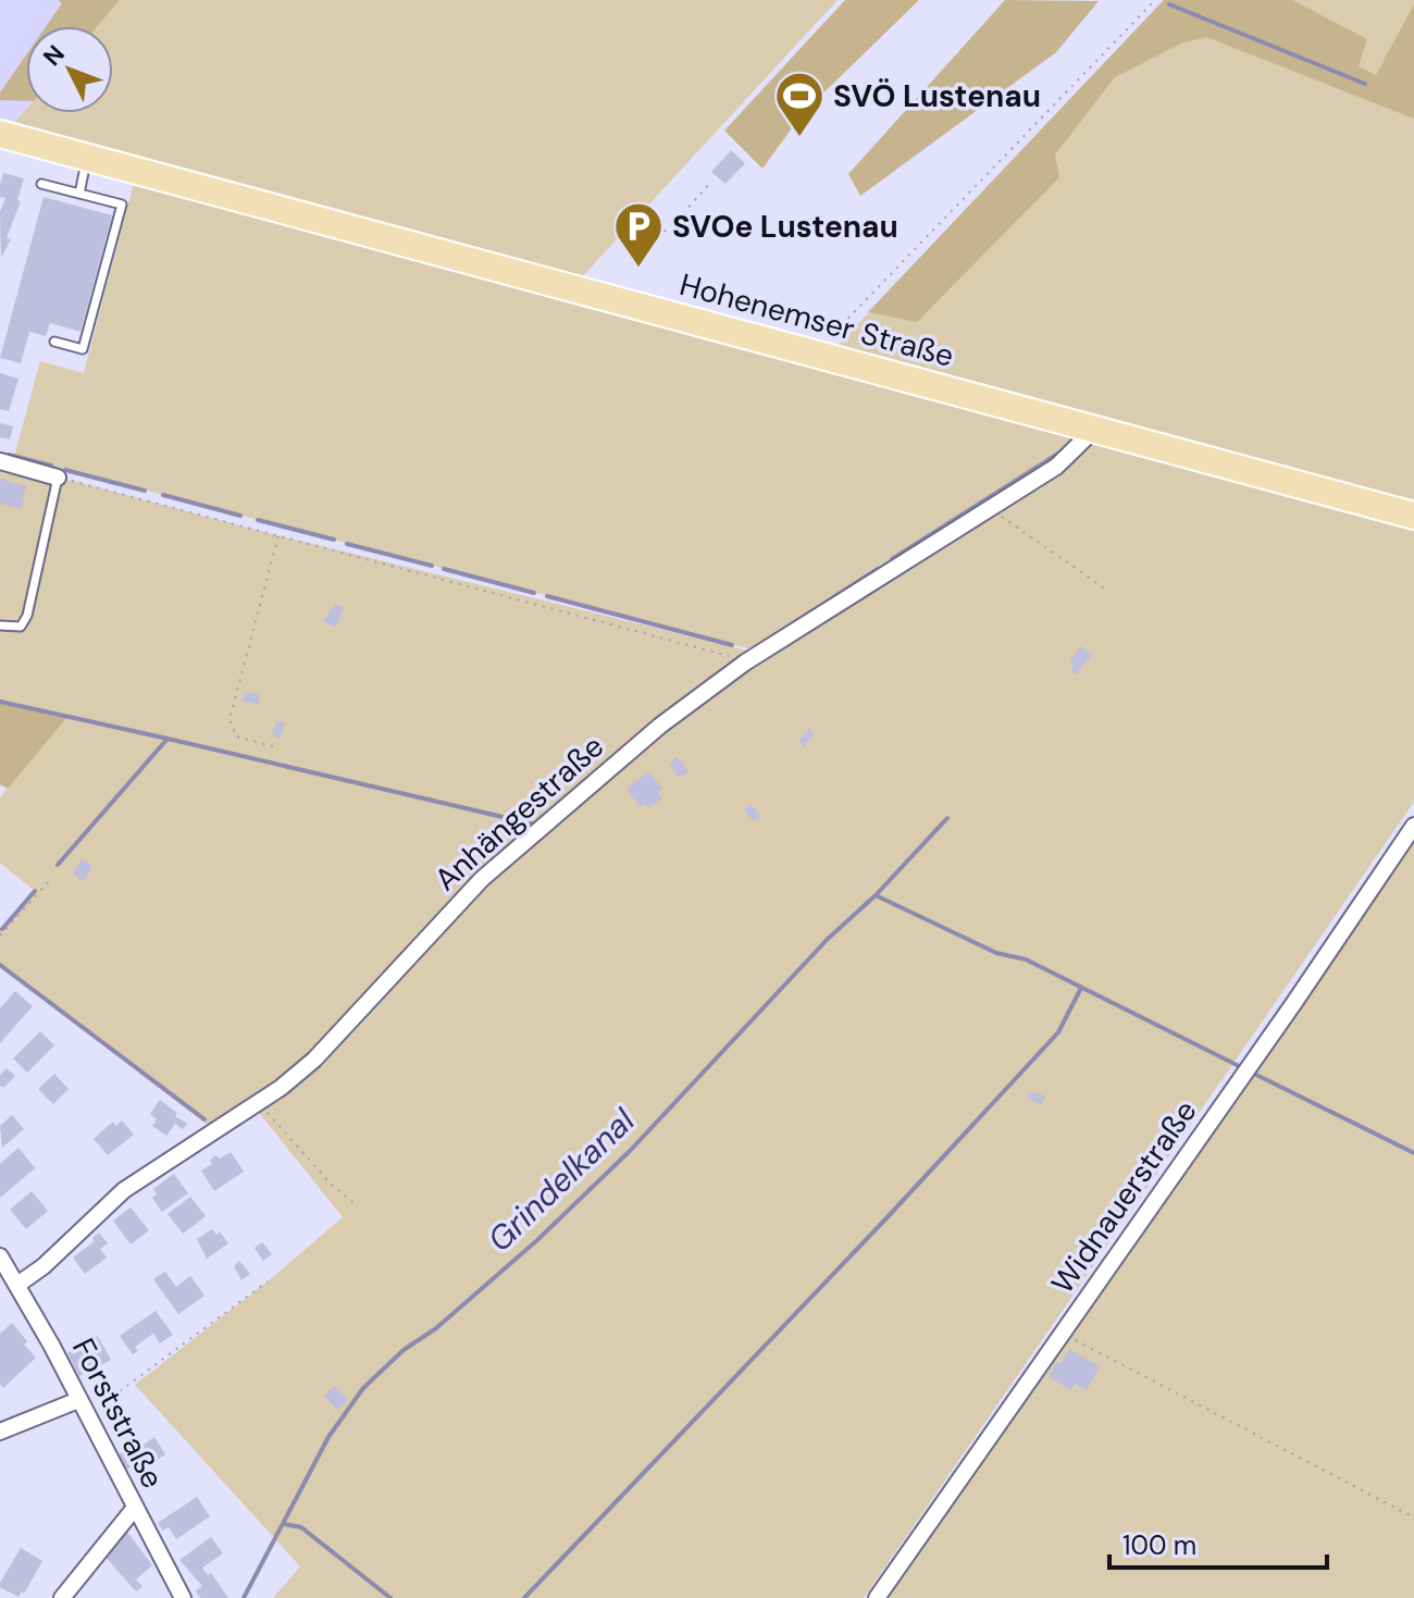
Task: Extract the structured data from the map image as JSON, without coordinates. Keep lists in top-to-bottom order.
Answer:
{
  "streets": {
    "main road": ["Hohenemser Straße"],
    "street": ["Anhängestraße", "Widnauerstraße", "Forststraße"]
  },
  "crossings": [
    ["Hohenemser Straße", "Anhängestraße"],
    ["Anhängestraße", "Forststraße"]
  ],
  "water": ["Grindelkanal"],
  "places": {
    "sports": ["SVÖ Lustenau"],
    "parking": ["SVOe Lustenau"]
  },
  "scale_bar": "100 m",
  "north": "top left"
}
